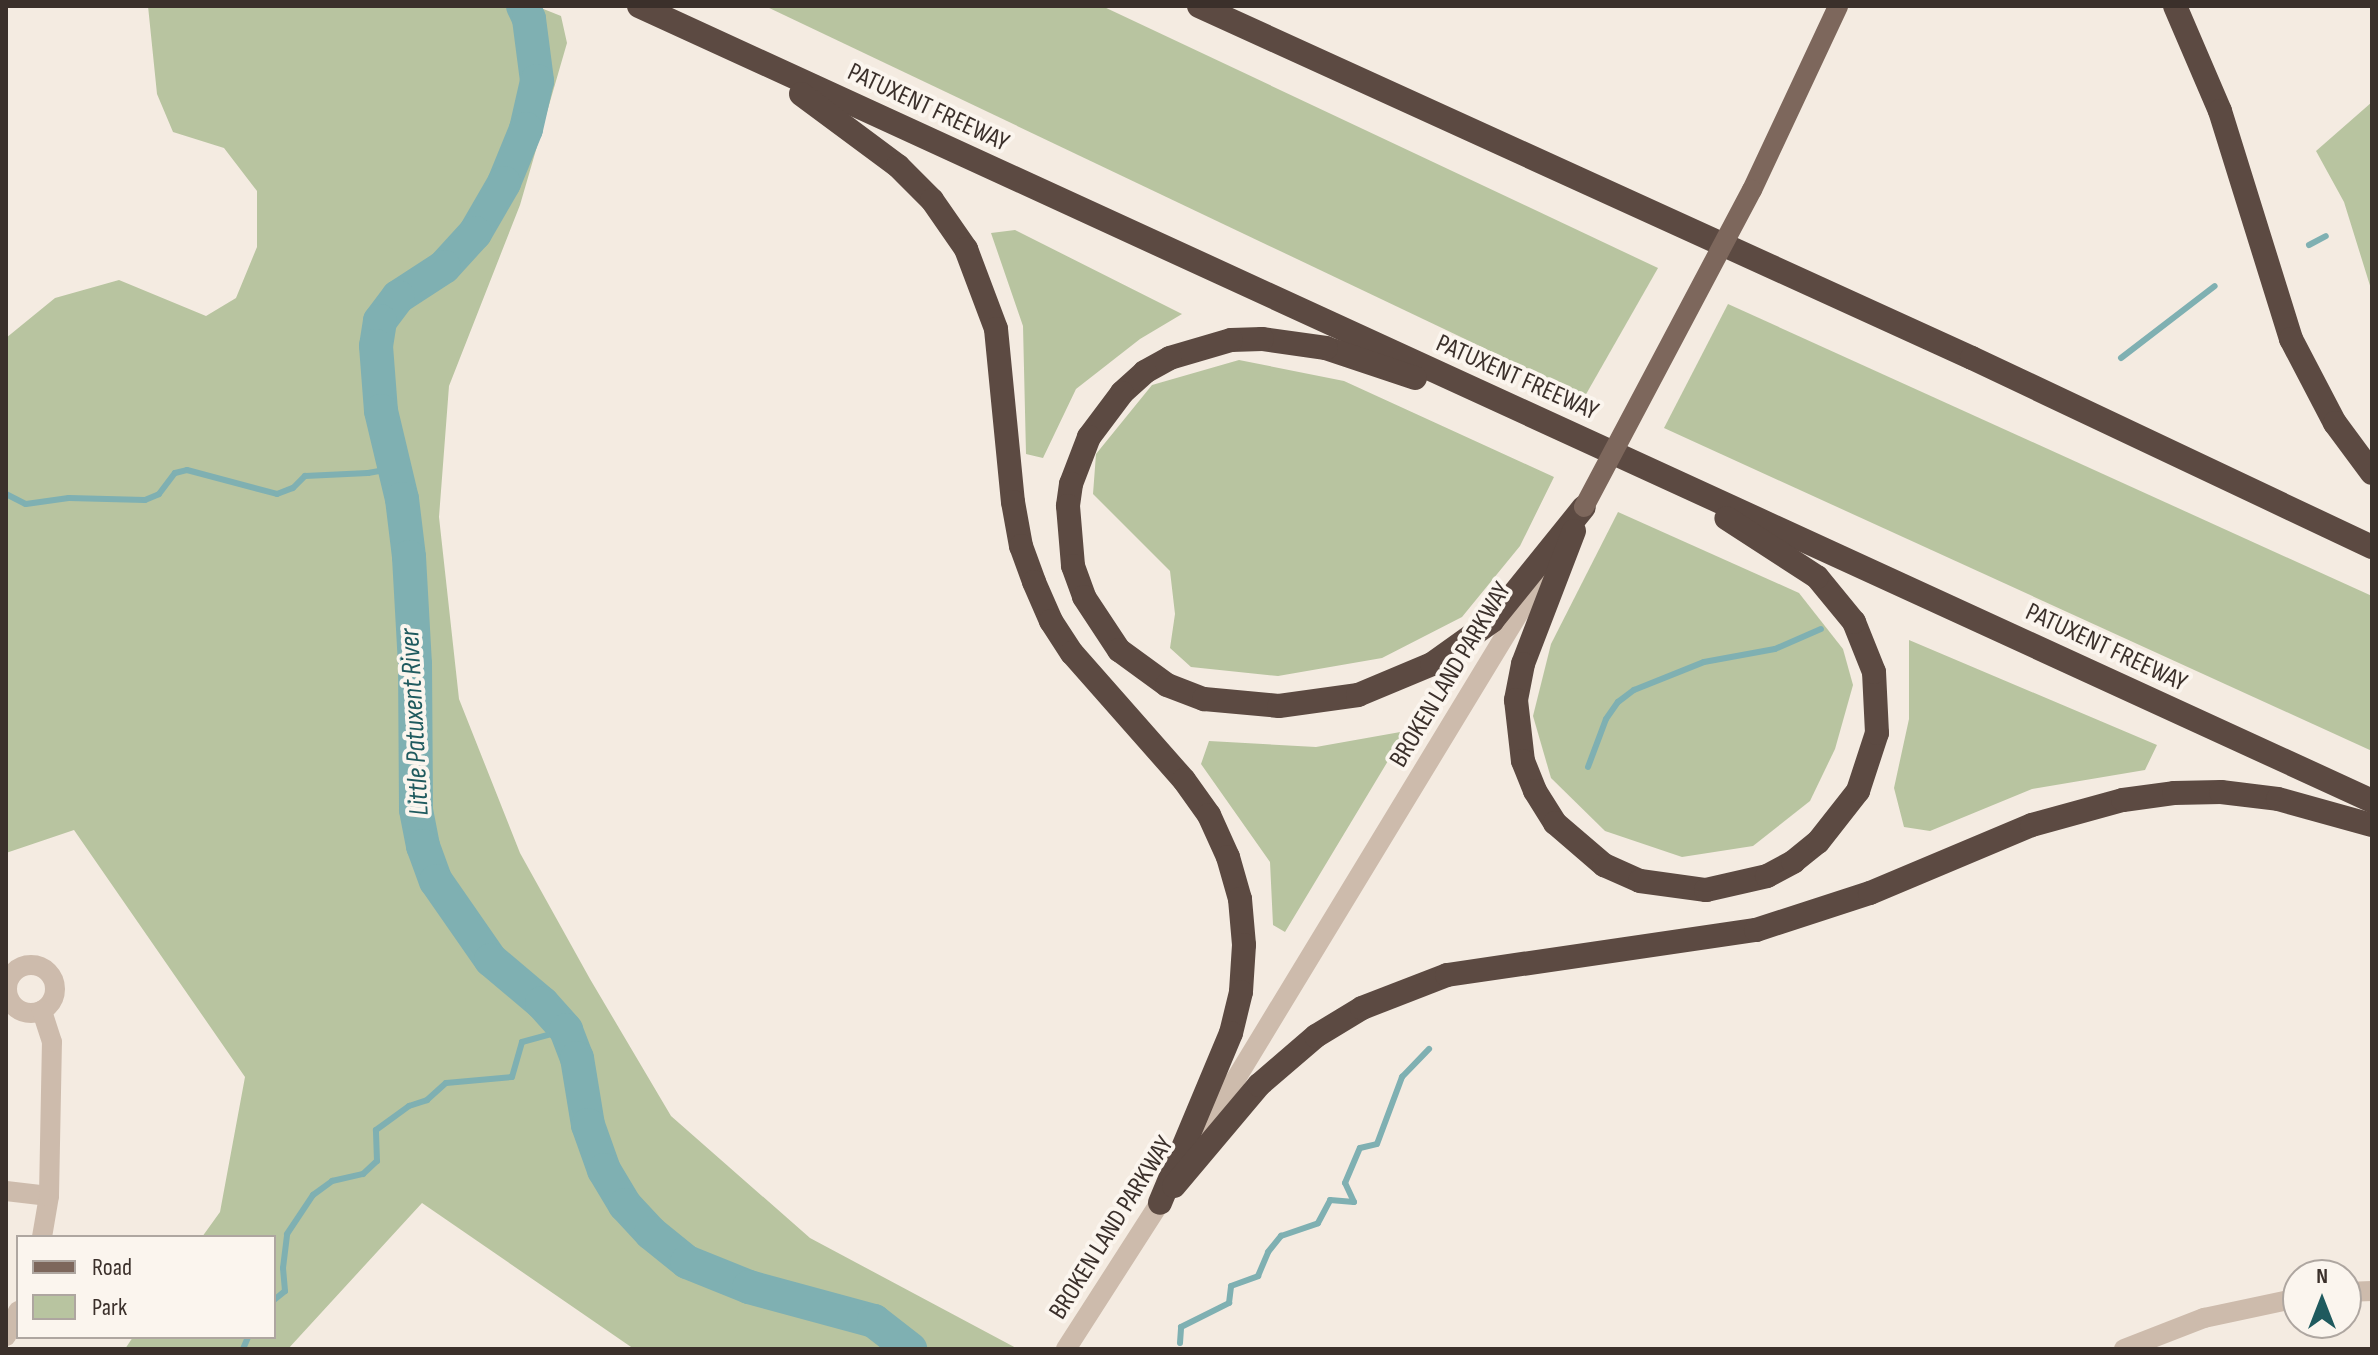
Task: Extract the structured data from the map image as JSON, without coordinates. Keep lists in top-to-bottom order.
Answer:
{
  "streets": {
    "highway": ["PATUXENT FREEWAY"],
    "main road": ["BROKEN LAND PARKWAY"]
  },
  "water": ["Little Patuxent River"],
  "legend": ["Road", "Park"],
  "north": "top"
}
